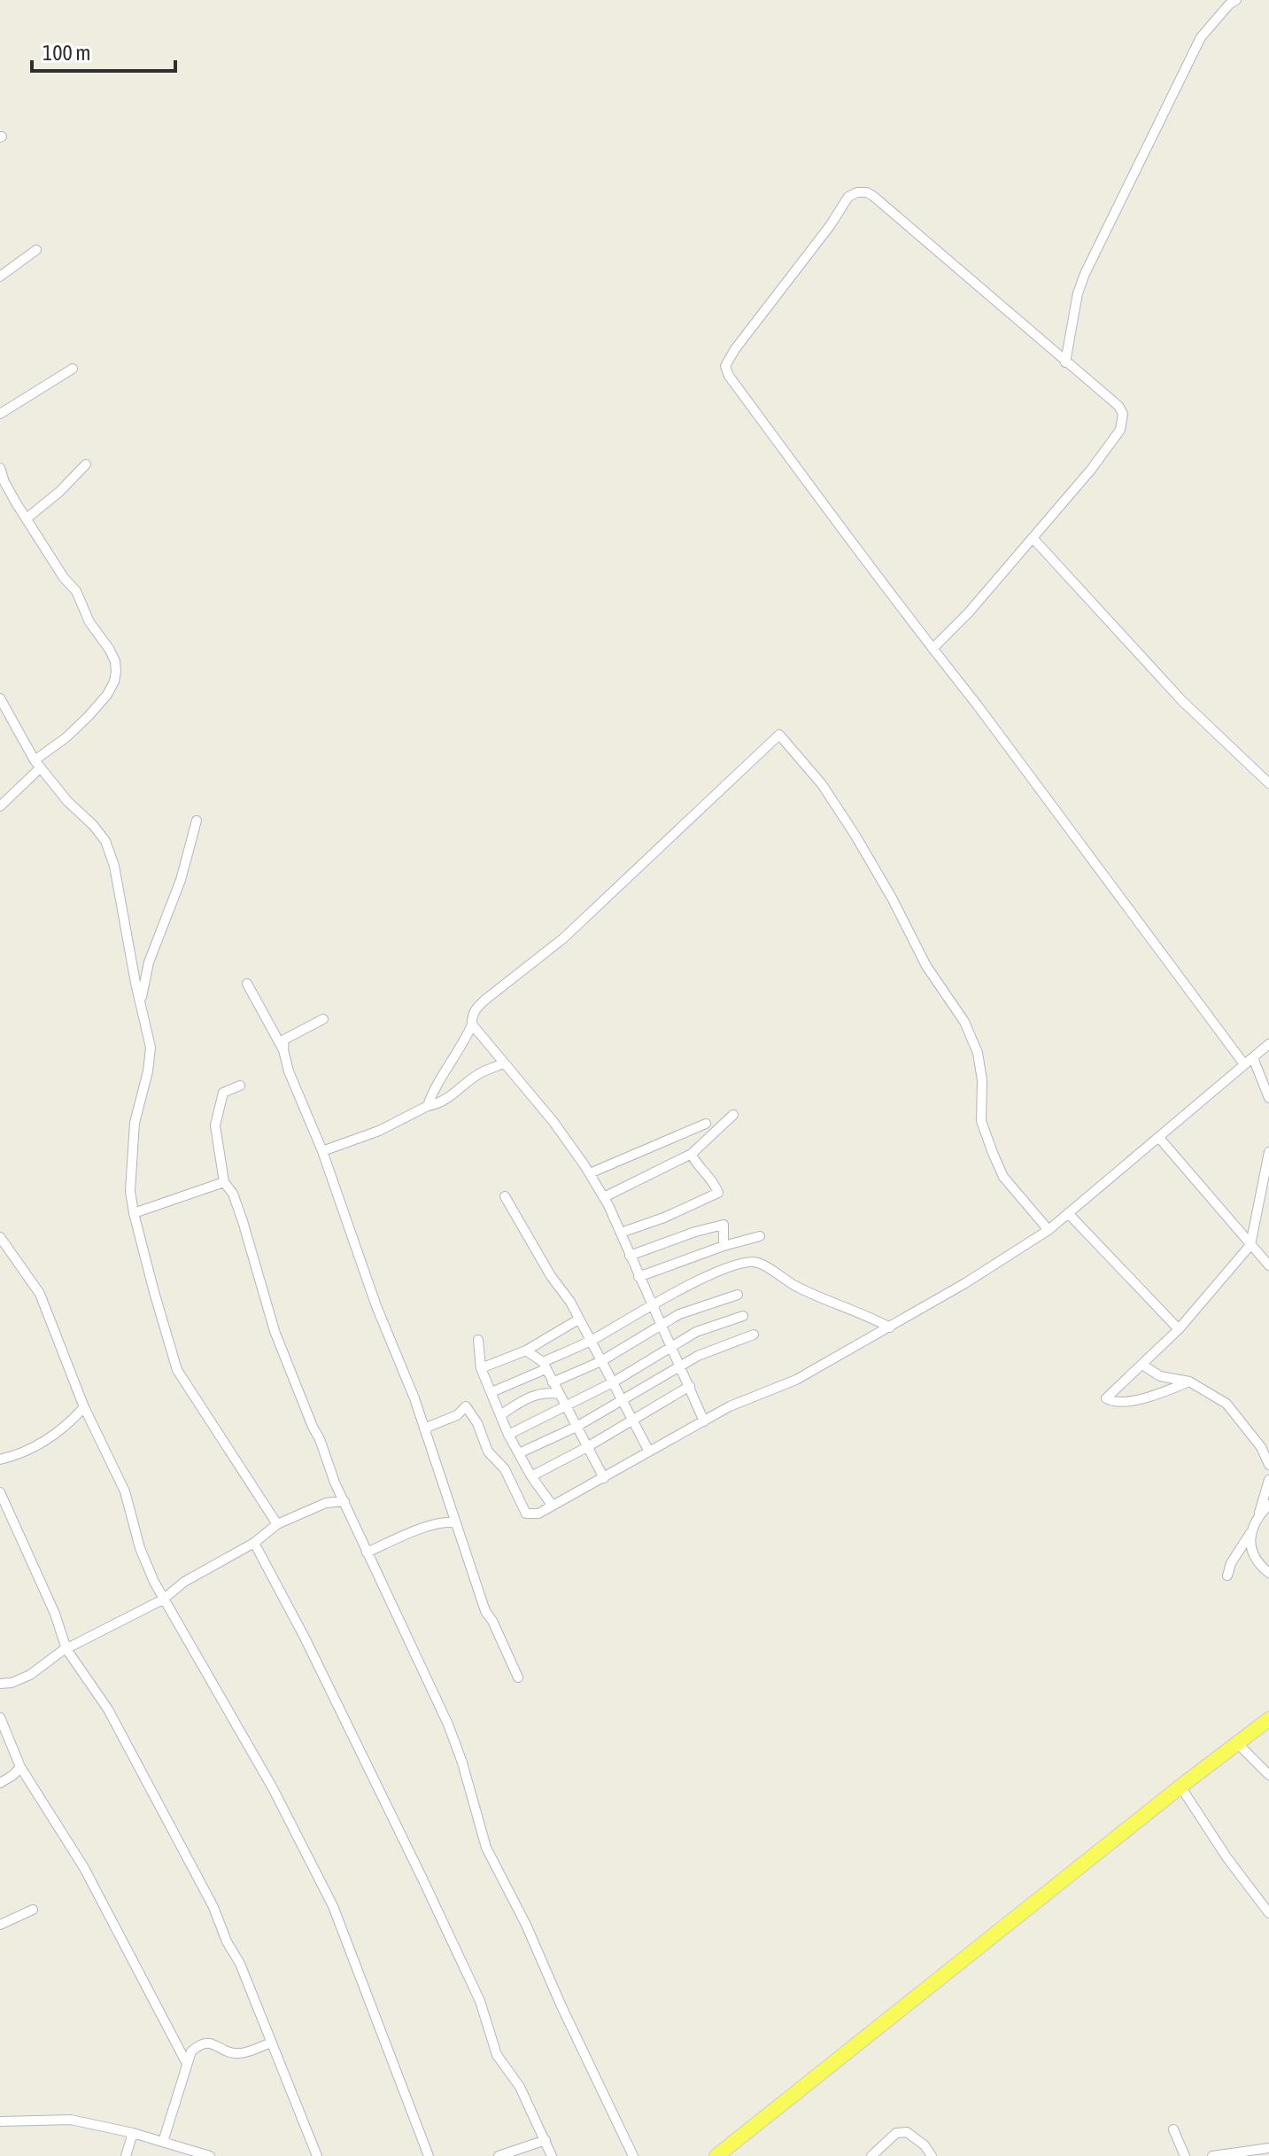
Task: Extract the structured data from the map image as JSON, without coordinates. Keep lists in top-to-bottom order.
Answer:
{
  "scale_bar": "100 m"
}
